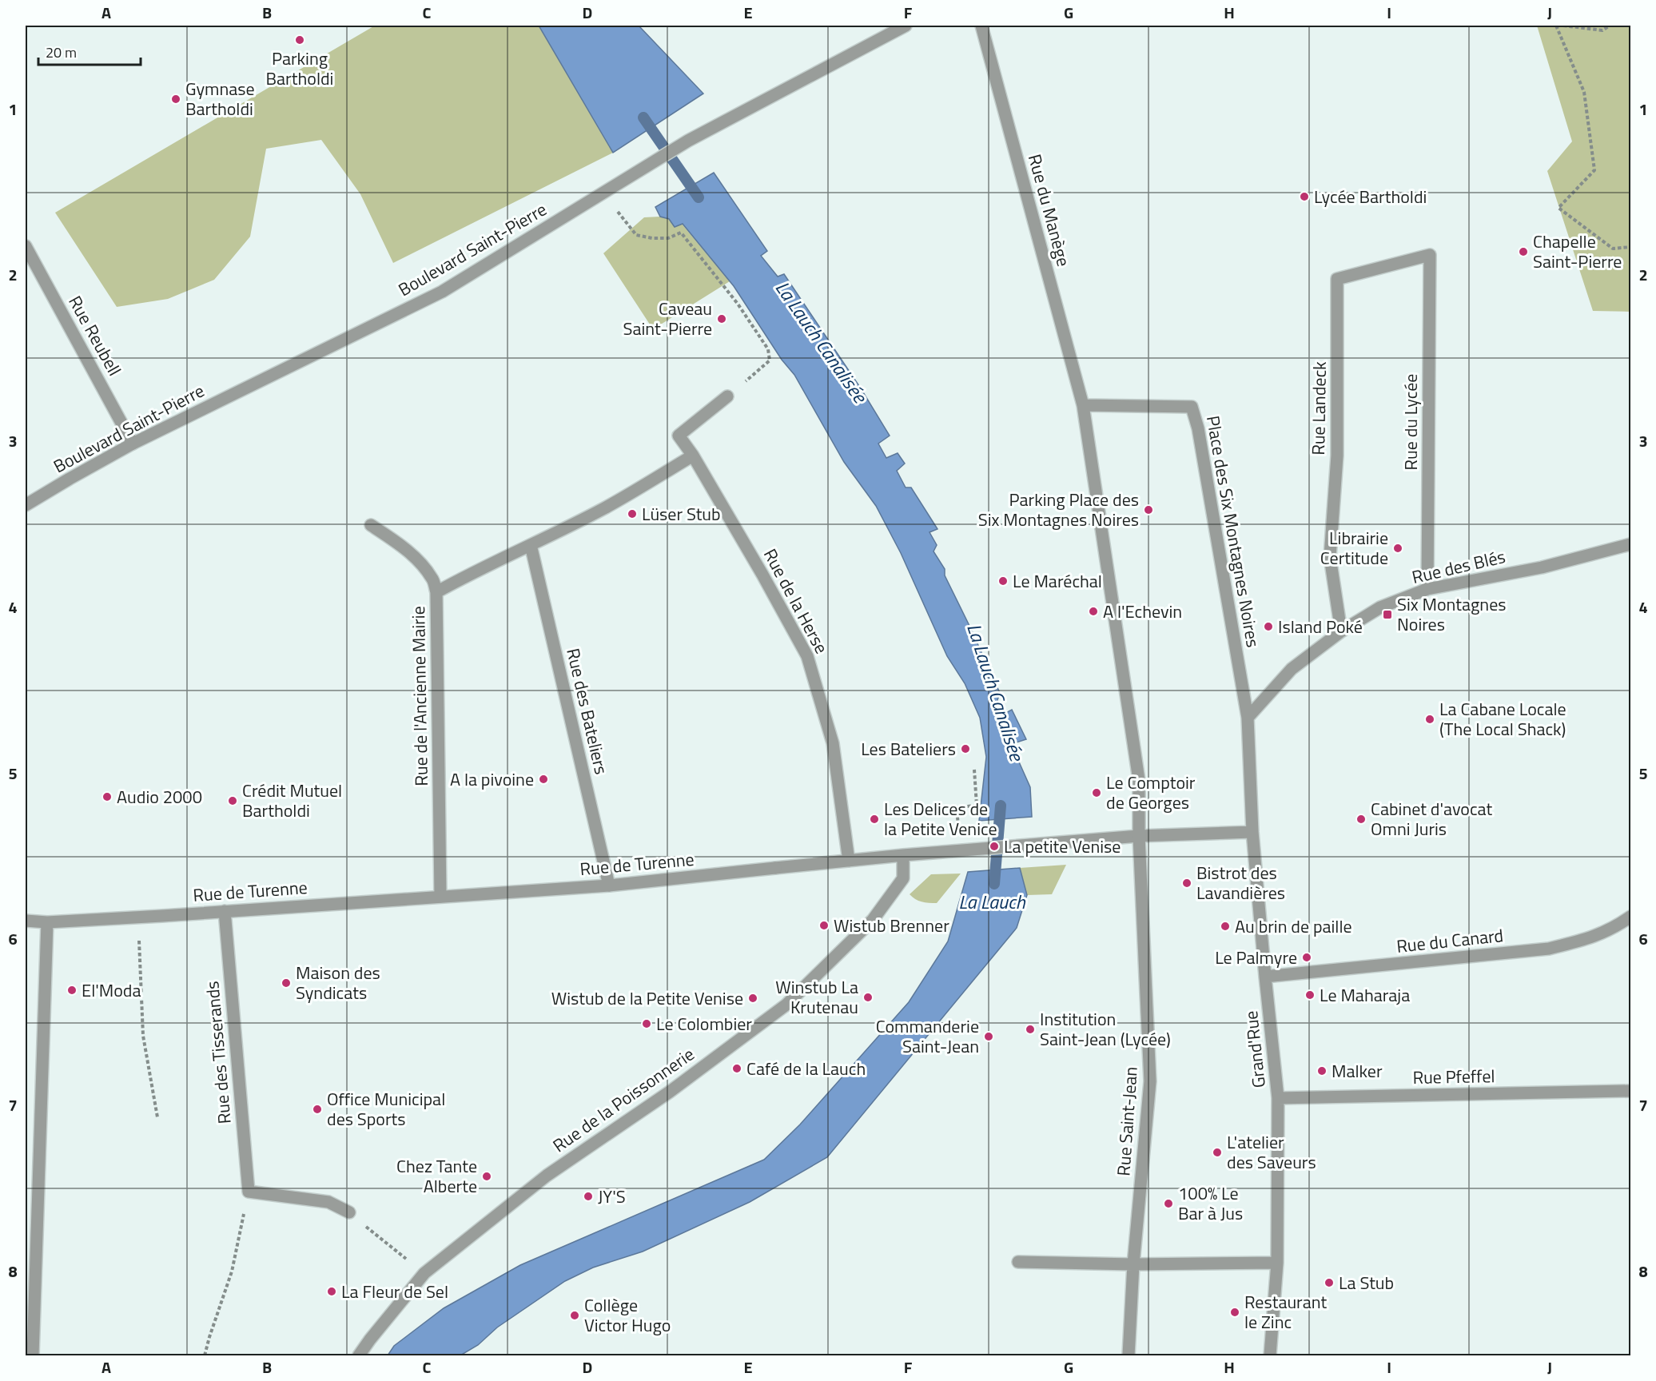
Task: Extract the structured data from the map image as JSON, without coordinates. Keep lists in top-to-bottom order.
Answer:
{
  "streets": {
    "street": [
      "Rue du Manège",
      "Boulevard Saint-Pierre",
      "Rue Reubell",
      "Rue Landeck",
      "Rue du Lycée",
      "Place des Six Montagnes Noires",
      "Rue des Blés",
      "Rue de la Herse",
      "Rue de l'Ancienne Mairie",
      "Rue des Bateliers",
      "Rue de Turenne",
      "Rue du Canard",
      "Grand'Rue",
      "Rue des Tisserands",
      "Rue Pfeffel",
      "Rue de la Poissonnerie",
      "Rue Saint-Jean"
    ]
  },
  "crossings": [
    ["Rue du Manège", "Place des Six Montagnes Noires"],
    ["Boulevard Saint-Pierre", "Rue Reubell"],
    ["Rue Landeck", "Rue du Lycée"],
    ["Rue Landeck", "Rue des Blés"],
    ["Rue du Lycée", "Rue des Blés"],
    ["Place des Six Montagnes Noires", "Rue des Blés"],
    ["Place des Six Montagnes Noires", "Grand'Rue"],
    ["Rue de la Herse", "Rue de Turenne"],
    ["Rue de l'Ancienne Mairie", "Rue de Turenne"],
    ["Rue des Bateliers", "Rue de Turenne"],
    ["Rue de Turenne", "Rue des Tisserands"],
    ["Rue de Turenne", "Rue de la Poissonnerie"],
    ["Rue de Turenne", "Rue Saint-Jean"],
    ["Rue du Canard", "Grand'Rue"],
    ["Grand'Rue", "Rue Pfeffel"]
  ],
  "water": ["La Lauch Canalisée", "La Lauch"],
  "places": {
    "other": [
      "Parking Bartholdi",
      "Gymnase Bartholdi",
      "Lycée Bartholdi",
      "Chapelle Saint-Pierre",
      "Caveau Saint-Pierre",
      "Parking Place des Six Montagnes Noires",
      "Lüser Stub",
      "Librairie Certitude",
      "Le Maréchal",
      "A l'Echevin",
      "Island Poké",
      "La Cabane Locale (The Local Shack)",
      "Les Bateliers",
      "A la pivoine",
      "Le Comptoir de Georges",
      "Audio 2000",
      "Crédit Mutuel Bartholdi",
      "Les Delices de la Petite Venice",
      "Cabinet d'avocat Omni Juris",
      "La petite Venise",
      "Bistrot des Lavandières",
      "Wistub Brenner",
      "Au brin de paille",
      "Le Palmyre",
      "Maison des Syndicats",
      "El'Moda",
      "Le Maharaja",
      "Winstub La Krutenau",
      "Wistub de la Petite Venise",
      "Le Colombier",
      "Institution Saint-Jean (Lycée)",
      "Commanderie Saint-Jean",
      "Café de la Lauch",
      "Malker",
      "Office Municipal des Sports",
      "L'atelier des Saveurs",
      "Chez Tante Alberte",
      "JY'S",
      "100% Le Bar à Jus",
      "La Stub",
      "La Fleur de Sel",
      "Restaurant le Zinc",
      "Collège Victor Hugo"
    ],
    "transit": ["Six Montagnes Noires"]
  },
  "scale_bar": "20 m",
  "grid": {
    "columns": [
      "A",
      "B",
      "C",
      "D",
      "E",
      "F",
      "G",
      "H",
      "I",
      "J"
    ],
    "rows": [
      "1",
      "2",
      "3",
      "4",
      "5",
      "6",
      "7",
      "8"
    ]
  }
}
